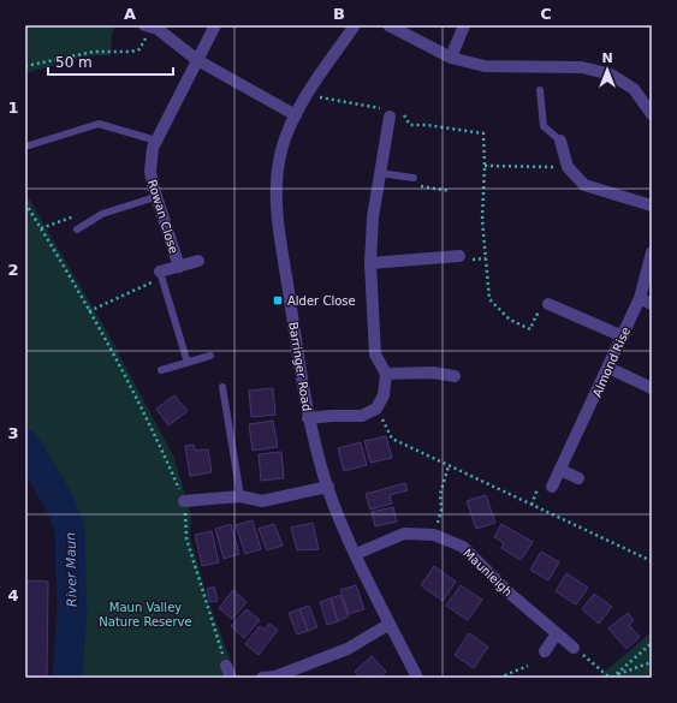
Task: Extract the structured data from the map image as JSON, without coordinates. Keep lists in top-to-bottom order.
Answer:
{
  "streets": {
    "street": [
      "Rowan Close",
      "Almond Rise",
      "Barringer Road",
      "Maunleigh"
    ]
  },
  "crossings": [
    ["Barringer Road", "Maunleigh"]
  ],
  "water": ["River Maun"],
  "parks": ["Maun Valley Nature Reserve"],
  "places": {
    "transit": ["Alder Close"]
  },
  "scale_bar": "50 m",
  "north": "top",
  "grid": {
    "columns": ["A", "B", "C"],
    "rows": [
      "1",
      "2",
      "3",
      "4"
    ]
  }
}
